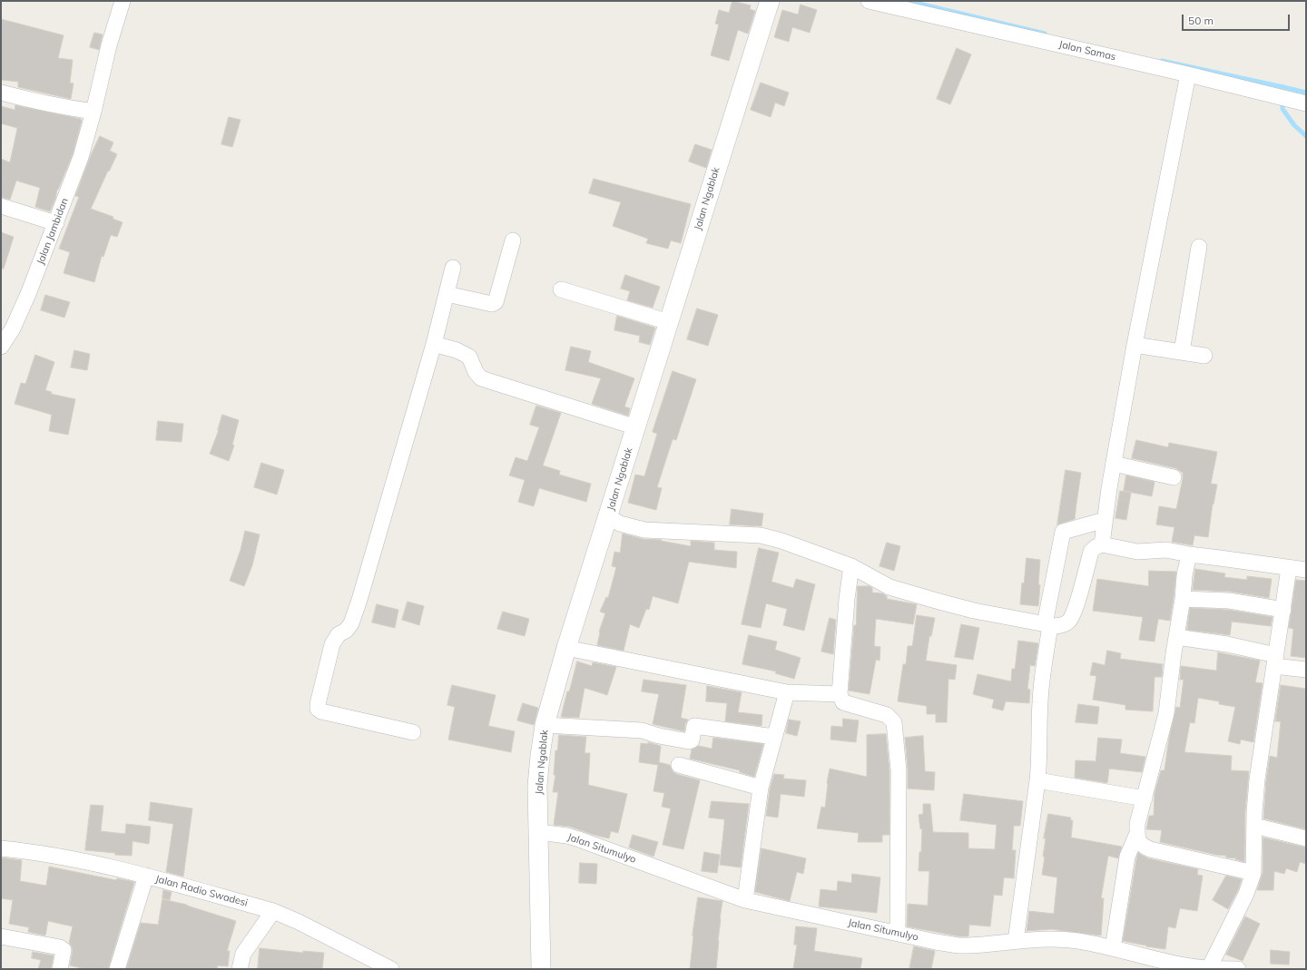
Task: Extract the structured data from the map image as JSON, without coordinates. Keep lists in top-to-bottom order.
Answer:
{
  "streets": {
    "street": [
      "Jalan Samas",
      "Jalan Ngablak",
      "Jalan Jambidan",
      "Jalan Situmulyo",
      "Jalan Radio Swadesi"
    ]
  },
  "crossings": [
    ["Jalan Ngablak", "Jalan Situmulyo"]
  ],
  "scale_bar": "50 m"
}
